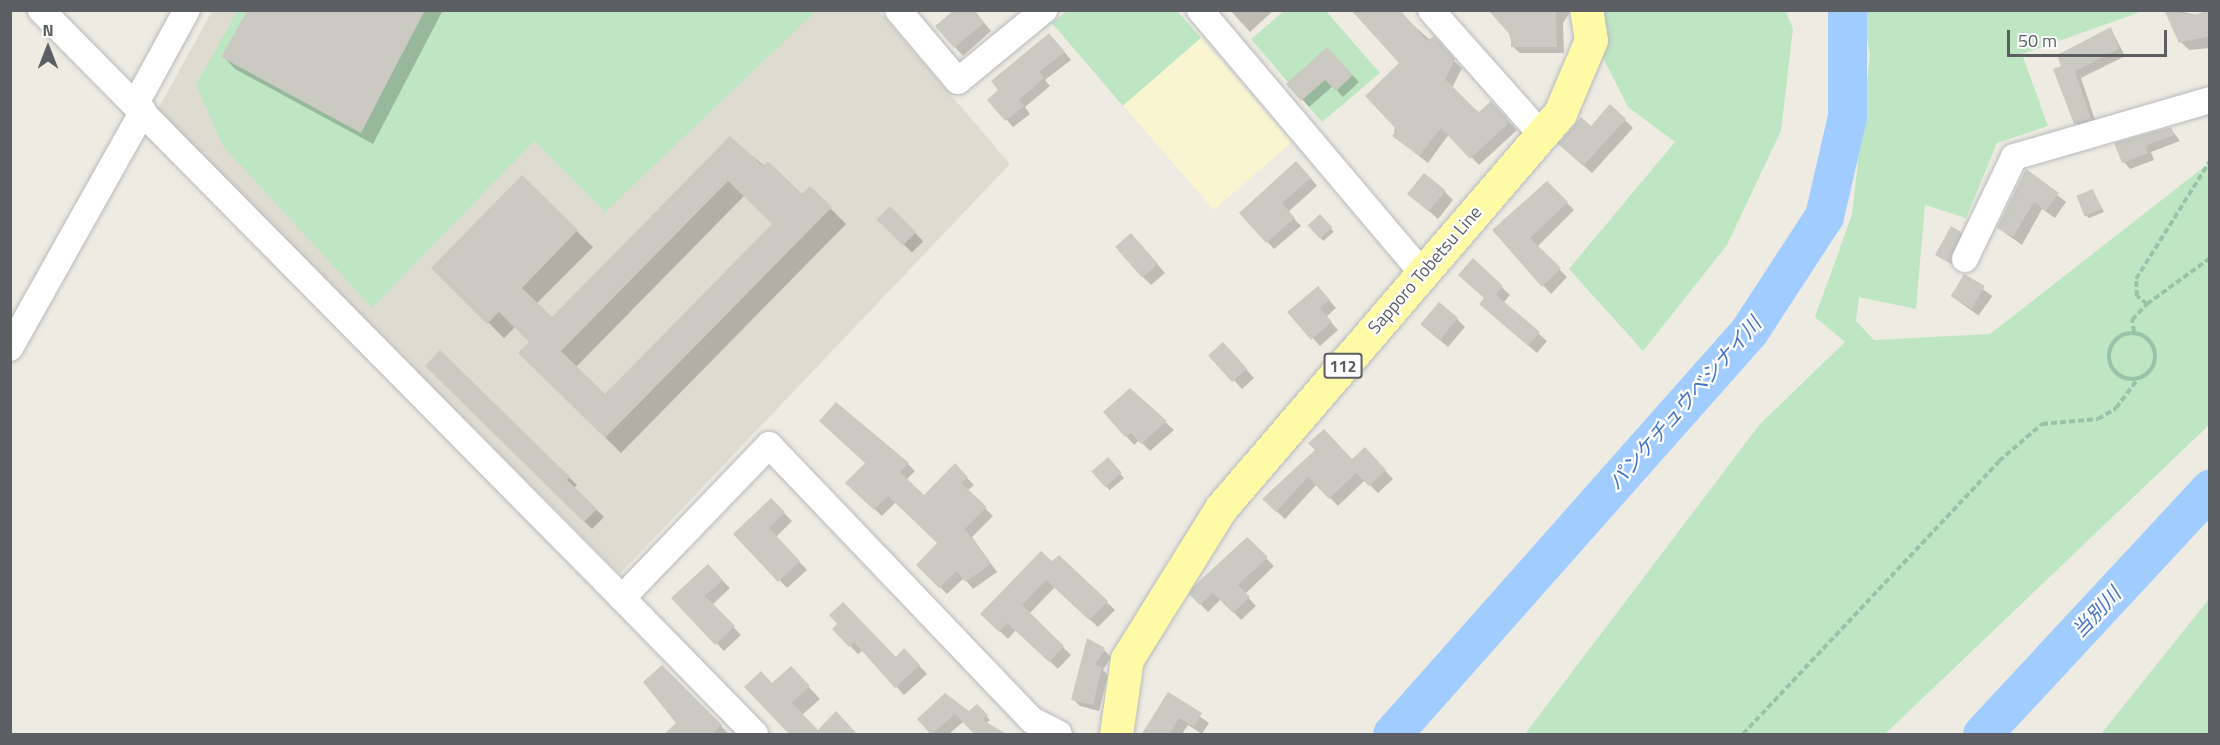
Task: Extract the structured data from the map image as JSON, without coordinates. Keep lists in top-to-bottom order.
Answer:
{
  "streets": {
    "main road": ["Sapporo Tobetsu Line", "112"]
  },
  "water": ["パンケチュウベシナイ川", "当別川"],
  "scale_bar": "50 m",
  "north": "top"
}
